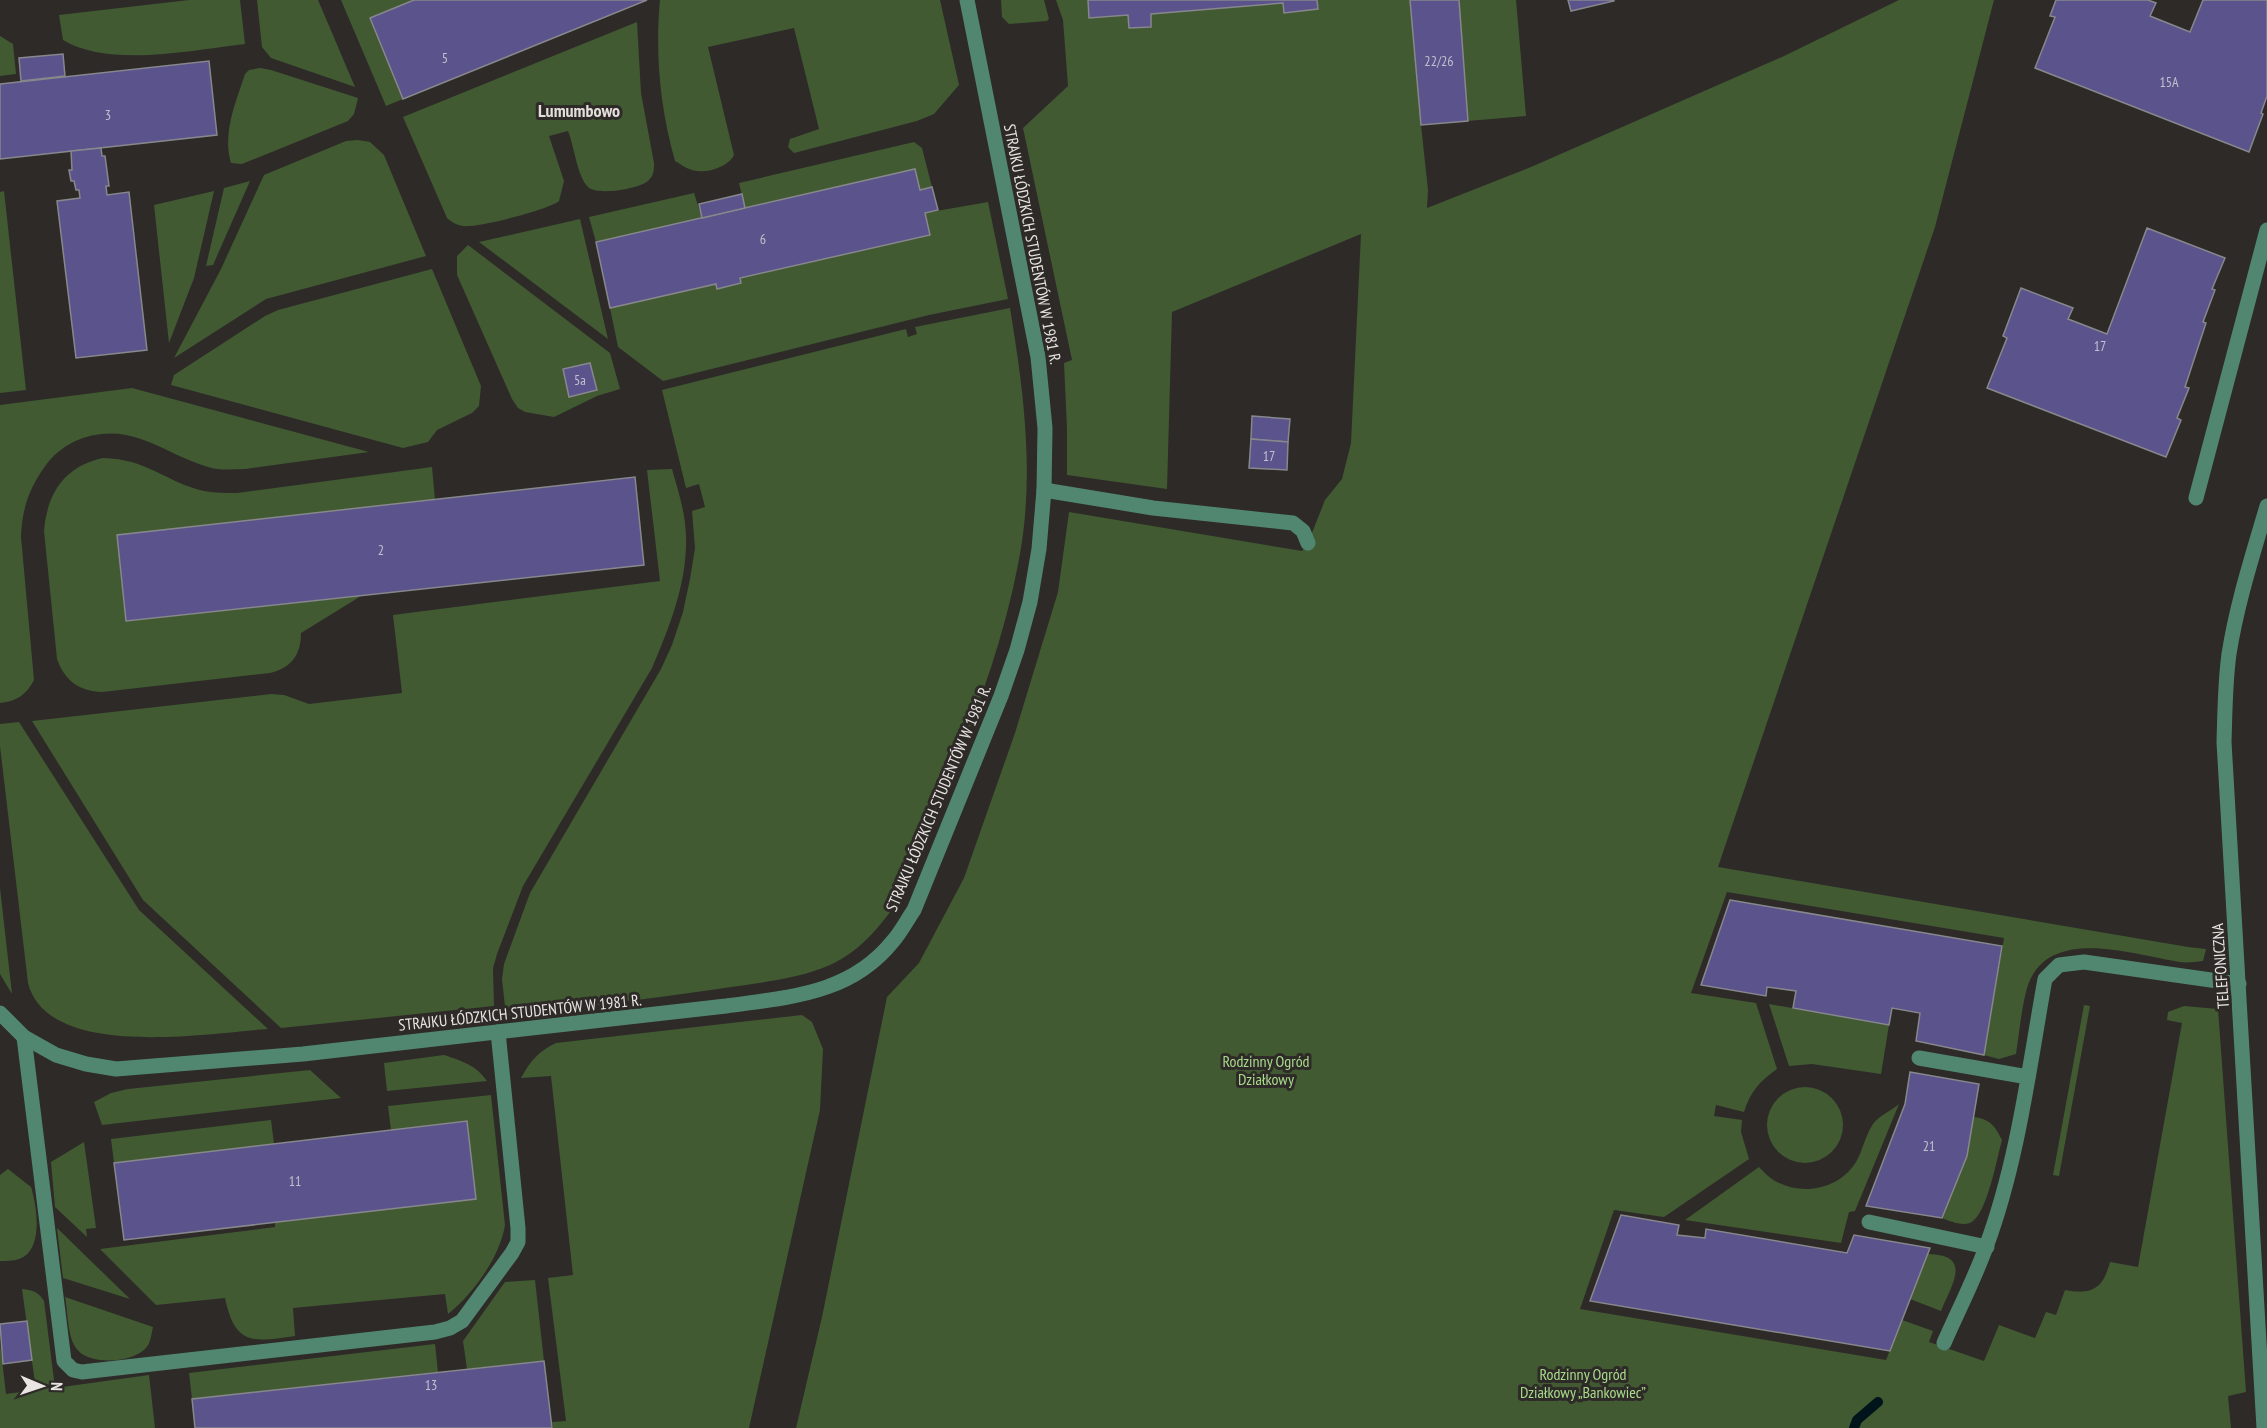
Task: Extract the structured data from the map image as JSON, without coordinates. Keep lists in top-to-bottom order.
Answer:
{
  "streets": {
    "street": ["STRAJKU ŁÓDZKICH STUDENTÓW W 1981 R.", "TELEFONICZNA"]
  },
  "districts": ["Lumumbowo"],
  "parks": ["Rodzinny Ogród Działkowy", "Rodzinny Ogród Działkowy „Bankowiec”"],
  "house_numbers": [
    "5",
    "22/26",
    "15A",
    "3",
    "6",
    "17",
    "5a",
    "17",
    "2",
    "21",
    "11",
    "13"
  ],
  "north": "right"
}
